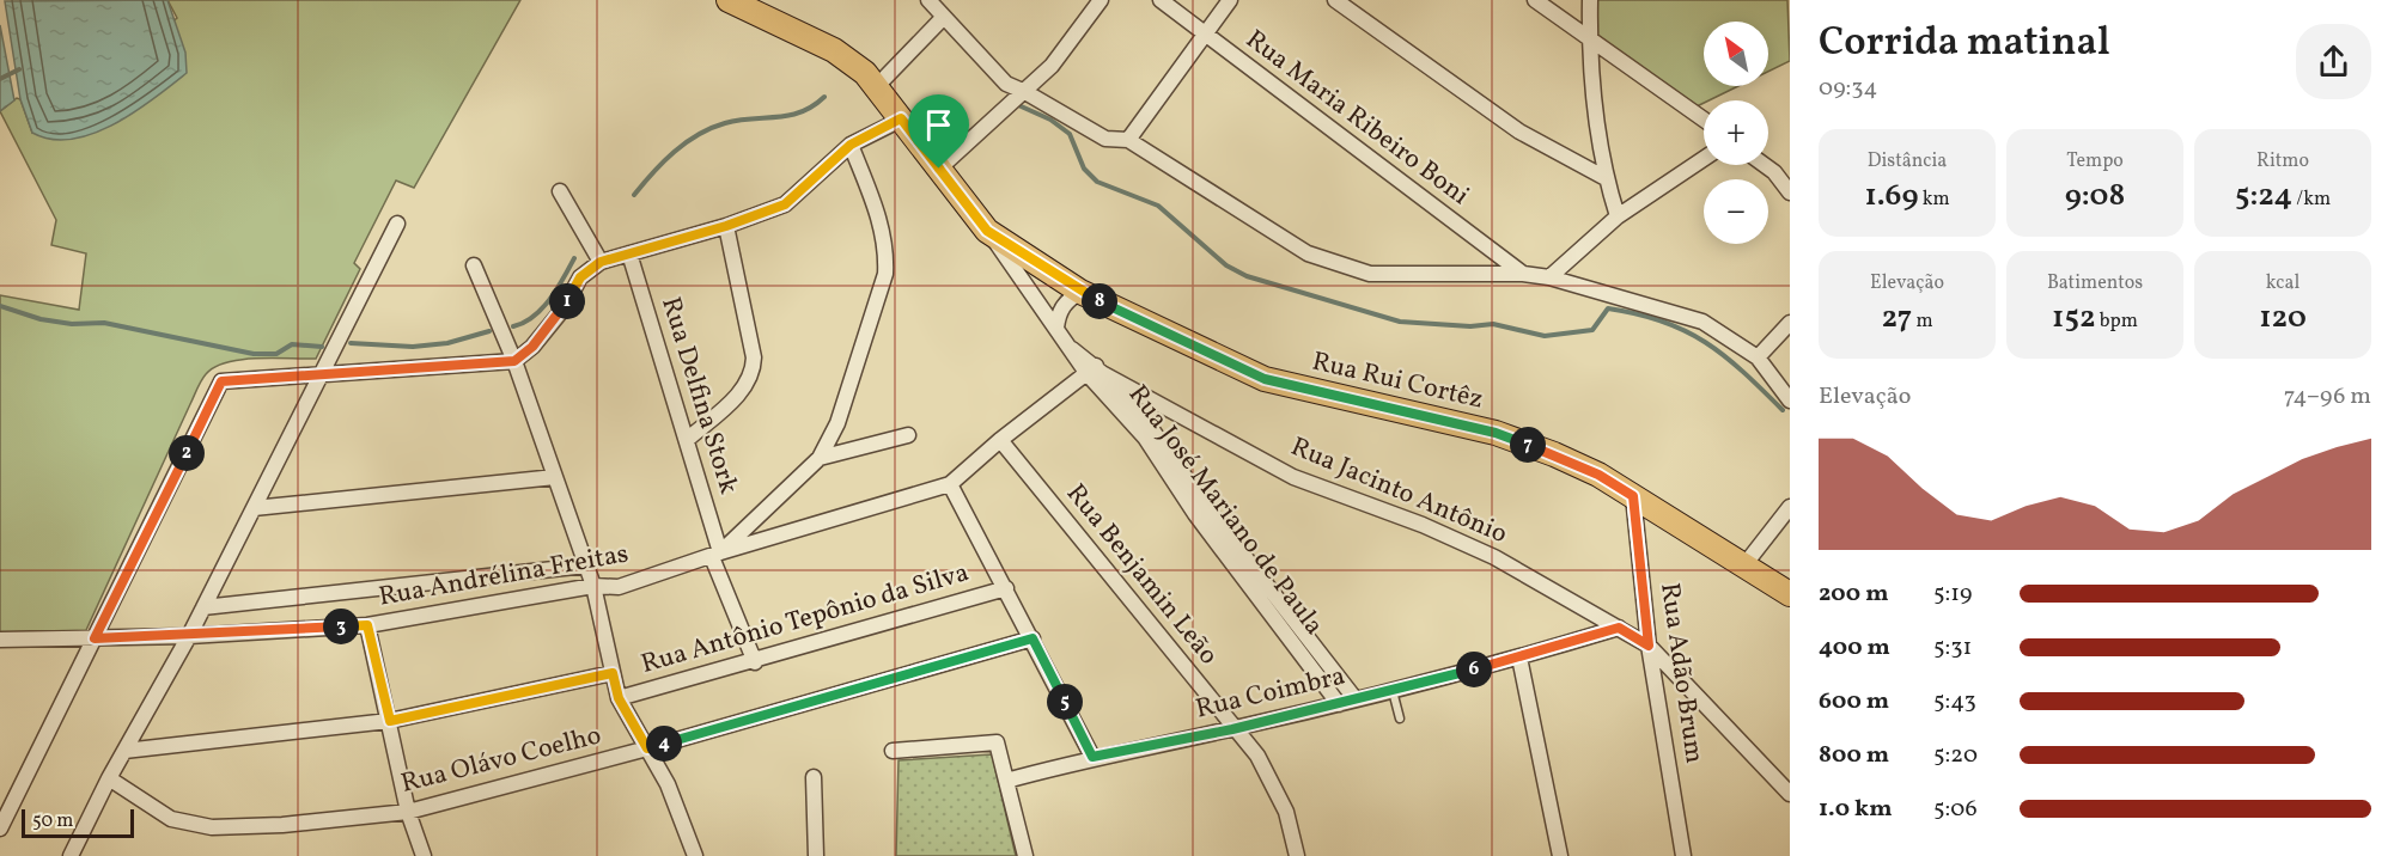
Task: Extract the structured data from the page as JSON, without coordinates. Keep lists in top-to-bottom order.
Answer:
{
  "streets": {
    "main road": ["Rua Rui Cortêz"],
    "street": [
      "Rua Maria Ribeiro Boni",
      "Rua Delfina Stork",
      "Rua Jacinto Antônio",
      "Rua José Mariano de Paula",
      "Rua Benjamin Leão",
      "Rua Andrélina Freitas",
      "Rua Antônio Tepônio da Silva",
      "Rua Adão Brum",
      "Rua Coimbra",
      "Rua Olávo Coelho"
    ]
  },
  "crossings": [
    ["Rua Rui Cortêz", "Rua Jacinto Antônio"],
    ["Rua Rui Cortêz", "Rua Adão Brum"],
    ["Rua Delfina Stork", "Rua Andrélina Freitas"],
    ["Rua Jacinto Antônio", "Rua José Mariano de Paula"],
    ["Rua Jacinto Antônio", "Rua Andrélina Freitas"],
    ["Rua Jacinto Antônio", "Rua Adão Brum"],
    ["Rua Jacinto Antônio", "Rua Coimbra"],
    ["Rua José Mariano de Paula", "Rua Andrélina Freitas"],
    ["Rua José Mariano de Paula", "Rua Coimbra"],
    ["Rua Benjamin Leão", "Rua Andrélina Freitas"],
    ["Rua Benjamin Leão", "Rua Coimbra"]
  ],
  "scale_bar": "50 m",
  "north": "top left",
  "page": {
    "heading": ["Corrida matinal", "09:34"],
    "map_buttons": ["+", "−"],
    "stats": [
      ["Distância", "1.69 km"],
      ["Tempo", "9:08"],
      ["Ritmo", "5:24 /km"],
      ["Elevação", "27 m"],
      ["Batimentos", "152 bpm"],
      ["kcal", "120"]
    ],
    "pins": [
      "1",
      "8",
      "7",
      "2",
      "3",
      "6",
      "5",
      "4"
    ],
    "chart": ["Elevação", "74–96 m"],
    "list": [
      {
        "name": "200 m",
        "note": "5:19"
      },
      {
        "name": "400 m",
        "note": "5:31"
      },
      {
        "name": "600 m",
        "note": "5:43"
      },
      {
        "name": "800 m",
        "note": "5:20"
      },
      {
        "name": "1.0 km",
        "note": "5:06"
      }
    ],
    "scale": "50 m"
  }
}
